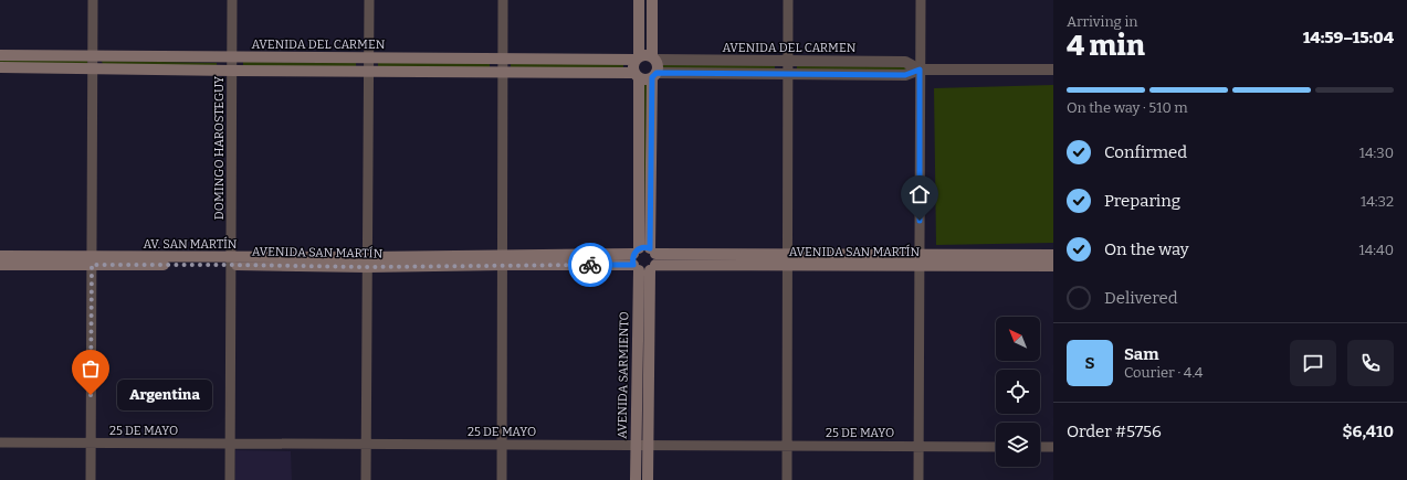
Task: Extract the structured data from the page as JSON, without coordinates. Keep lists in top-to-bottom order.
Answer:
{
  "streets": {
    "main road": ["AVENIDA DEL CARMEN", "AVENIDA SAN MARTÍN", "AVENIDA SARMIENTO"],
    "street": ["DOMINGO HAROSTEGUY", "25 DE MAYO"]
  },
  "crossings": [
    ["AVENIDA DEL CARMEN", "DOMINGO HAROSTEGUY"],
    ["AVENIDA DEL CARMEN", "AVENIDA SARMIENTO"],
    ["DOMINGO HAROSTEGUY", "AVENIDA SAN MARTÍN"],
    ["DOMINGO HAROSTEGUY", "25 DE MAYO"],
    ["AVENIDA SAN MARTÍN", "AVENIDA SARMIENTO"],
    ["AVENIDA SARMIENTO", "25 DE MAYO"]
  ],
  "places": ["Argentina"],
  "north": "top left",
  "page": {
    "heading": ["4 min", "Arriving in", "14:59–15:04"],
    "panel": [
      "Sam",
      "Courier · 4.4",
      "Order #5756",
      "$6,410"
    ],
    "bar": "On the way · 510 m",
    "list": [
      ["Confirmed", "14:30"],
      ["Preparing", "14:32"],
      ["On the way", "14:40"],
      "Delivered"
    ],
    "round": "S",
    "bubble": "Argentina"
  }
}
